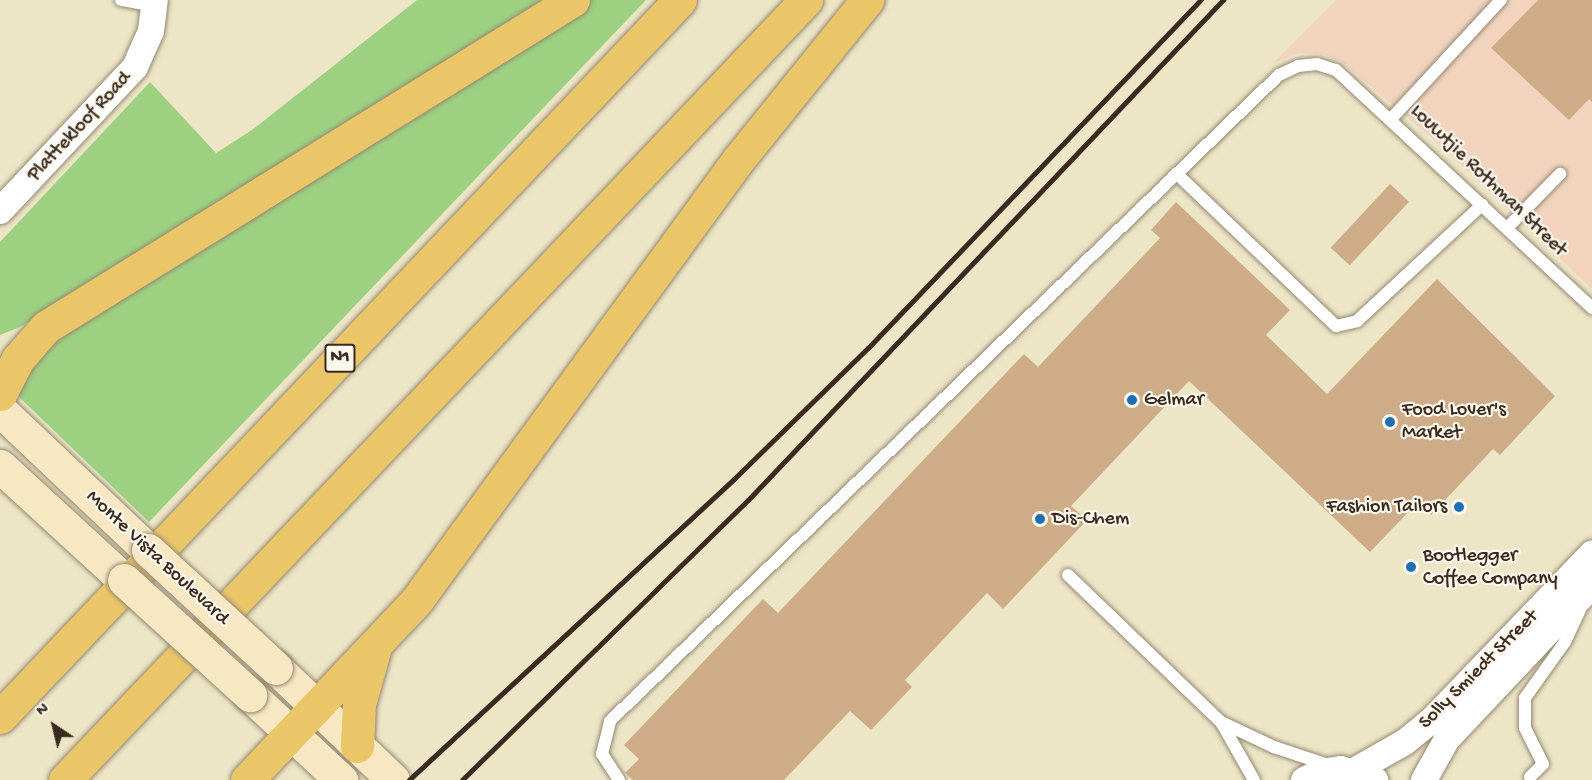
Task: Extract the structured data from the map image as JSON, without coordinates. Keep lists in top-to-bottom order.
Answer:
{
  "streets": {
    "highway": ["N1"],
    "main road": ["Monte Vista Boulevard"],
    "street": ["Plattekloof Road", "Solly Smiedt Street"],
    "lane": ["Louwtjie Rothman Street"]
  },
  "places": [
    "Gelmar",
    "Food Lover's Market",
    "Fashion Tailors",
    "Dis-Chem",
    "Bootlegger Coffee Company"
  ],
  "north": "top left"
}
